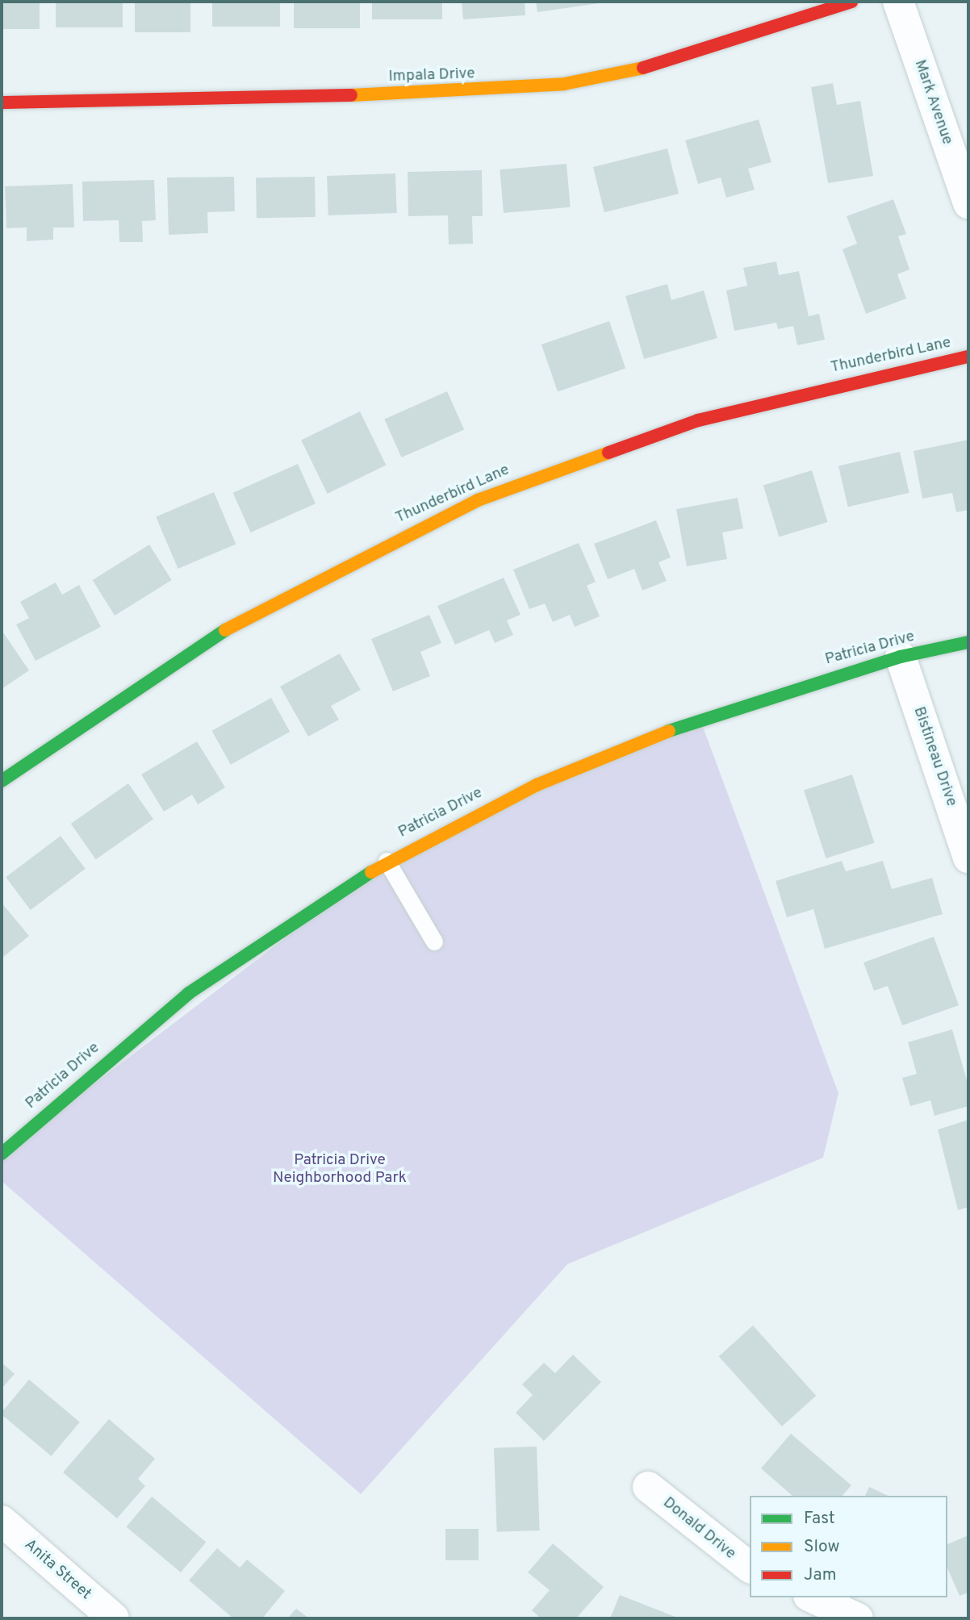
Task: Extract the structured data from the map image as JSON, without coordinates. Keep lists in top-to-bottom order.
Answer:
{
  "streets": {
    "street": [
      "Impala Drive",
      "Mark Avenue",
      "Thunderbird Lane",
      "Patricia Drive",
      "Bistineau Drive",
      "Donald Drive",
      "Anita Street"
    ]
  },
  "crossings": [
    ["Patricia Drive", "Bistineau Drive"]
  ],
  "parks": ["Patricia Drive Neighborhood Park"],
  "legend": ["Fast", "Slow", "Jam"]
}
